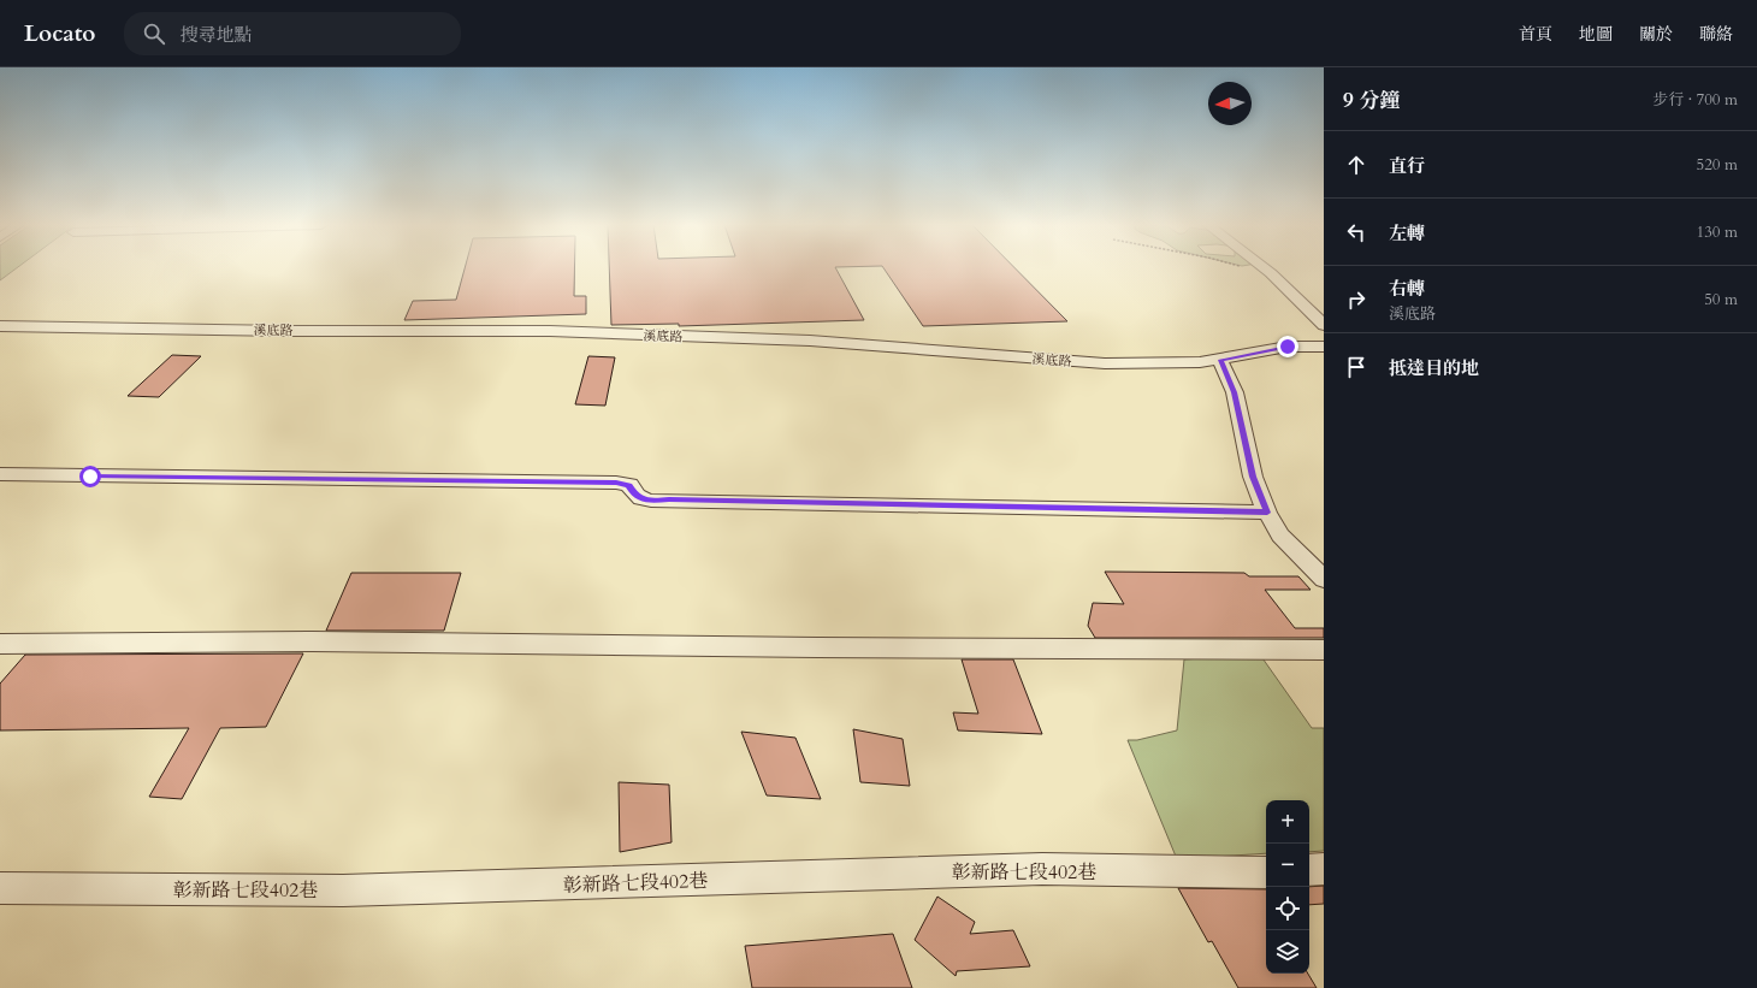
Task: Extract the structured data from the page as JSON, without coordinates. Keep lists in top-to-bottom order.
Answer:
{
  "streets": {
    "street": ["溪底路", "彰新路七段402巷"]
  },
  "north": "left",
  "page": {
    "header": "Locato",
    "search": "搜尋地點",
    "nav": [
      "首頁",
      "地圖",
      "關於",
      "聯絡"
    ],
    "heading": ["9 分鐘", "步行 · 700 m"],
    "list": [
      ["直行", "520 m"],
      ["左轉", "130 m"],
      ["右轉", "溪底路", "50 m"],
      "抵達目的地"
    ],
    "map_buttons": ["+", "−"]
  }
}
